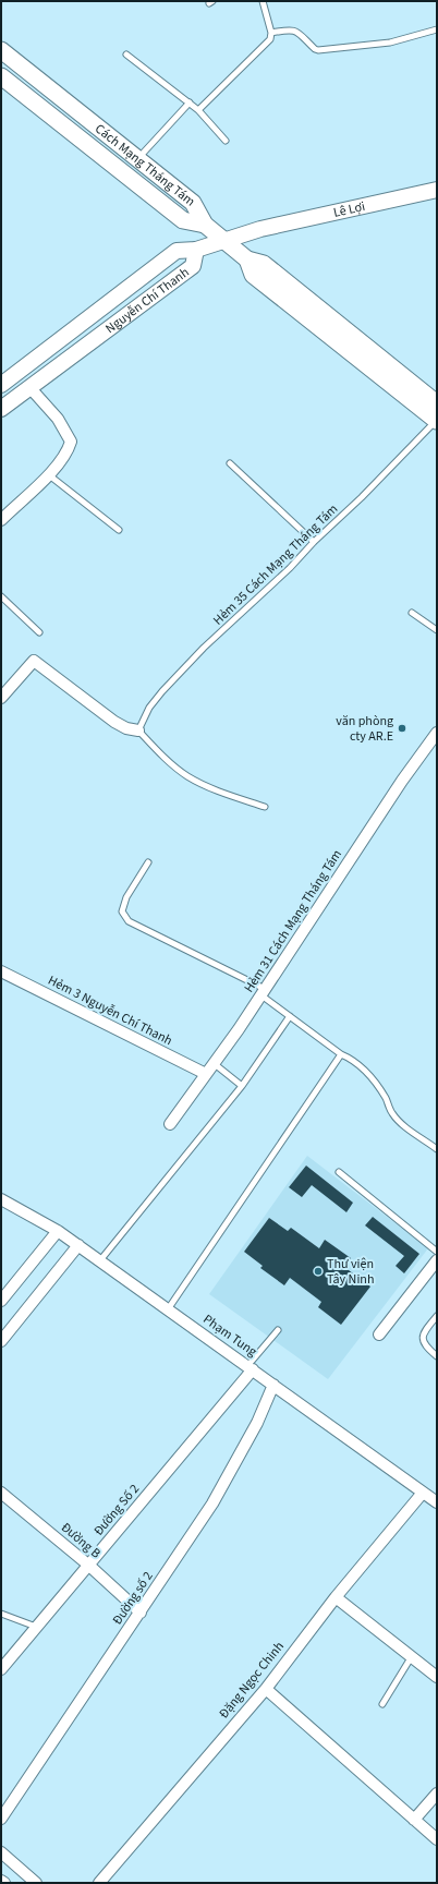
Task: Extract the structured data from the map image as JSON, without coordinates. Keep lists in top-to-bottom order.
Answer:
{
  "streets": {
    "main road": ["Cách Mạng Tháng Tám"],
    "street": [
      "Lê Lợi",
      "Nguyễn Chí Thanh",
      "Hẻm 31 Cách Mạng Tháng Tám",
      "Hẻm 3 Nguyễn Chí Thanh",
      "Phạm Tung",
      "Đường Số 2",
      "Đường B",
      "Đường số 2",
      "Đặng Ngọc Chinh"
    ],
    "lane": ["Hẻm 35 Cách Mạng Tháng Tám"]
  },
  "crossings": [
    ["Lê Lợi", "Nguyễn Chí Thanh"],
    ["Hẻm 31 Cách Mạng Tháng Tám", "Hẻm 3 Nguyễn Chí Thanh"],
    ["Phạm Tung", "Đường Số 2"],
    ["Phạm Tung", "Đường số 2"],
    ["Phạm Tung", "Đặng Ngọc Chinh"],
    ["Đường Số 2", "Đường B"],
    ["Đường B", "Đường số 2"]
  ],
  "places": ["văn phòng cty AR.E", "Thư viện Tây Ninh"]
}
